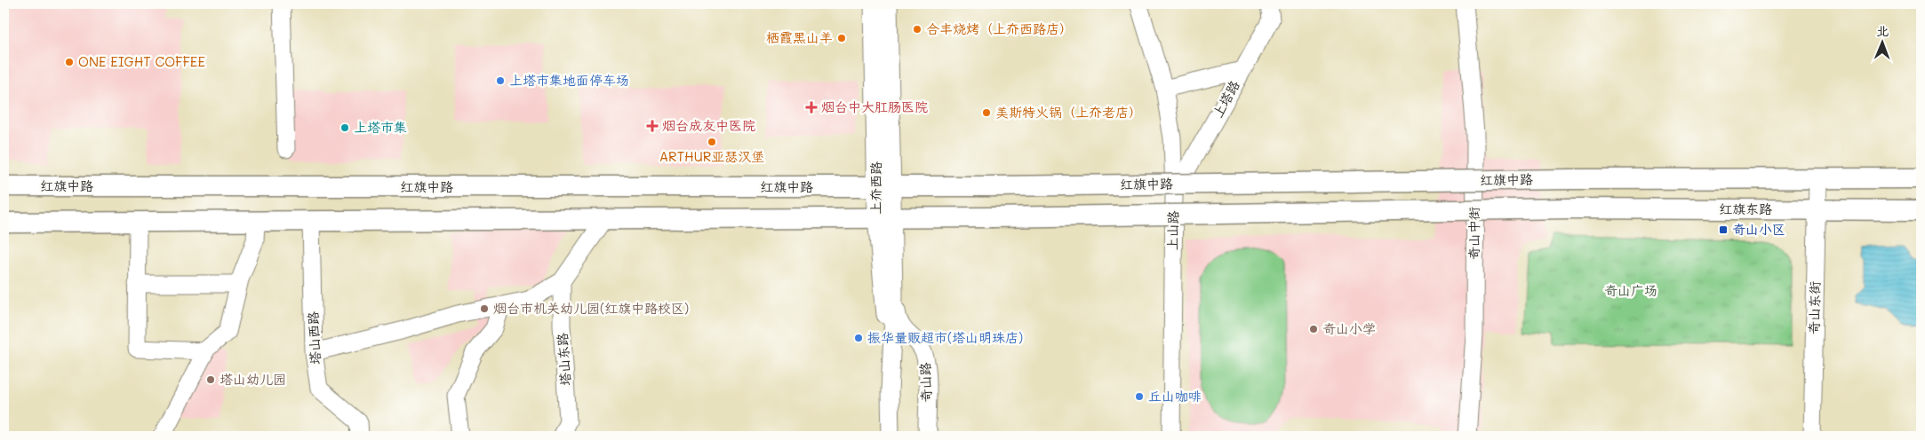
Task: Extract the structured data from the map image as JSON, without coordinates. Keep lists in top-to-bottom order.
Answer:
{
  "streets": {
    "main road": ["红旗中路", "红旗东路"],
    "street": [
      "上塔路",
      "上夼西路",
      "上山路",
      "奇山中街",
      "奇山东街",
      "塔山西路",
      "塔山东路",
      "奇山路"
    ]
  },
  "crossings": [
    ["上塔路", "上山路"],
    ["红旗中路", "上夼西路"],
    ["红旗中路", "奇山东街"],
    ["上夼西路", "红旗东路"],
    ["上夼西路", "奇山路"],
    ["红旗东路", "奇山东街"]
  ],
  "parks": ["奇山广场"],
  "places": {
    "other": [
      "合丰烧烤（上夼西路店）",
      "栖霞黑山羊",
      "ONE EIGHT COFFEE",
      "上塔市集地面停车场",
      "美斯特火锅（上夼老店）",
      "上塔市集",
      "ARTHUR亚瑟汉堡",
      "烟台市机关幼儿园(红旗中路校区)",
      "奇山小学",
      "振华量贩超市(塔山明珠店)",
      "塔山幼儿园",
      "丘山咖啡"
    ],
    "health": ["烟台中大肛肠医院", "烟台成友中医院"],
    "transit": ["奇山小区"]
  },
  "north": "top"
}
